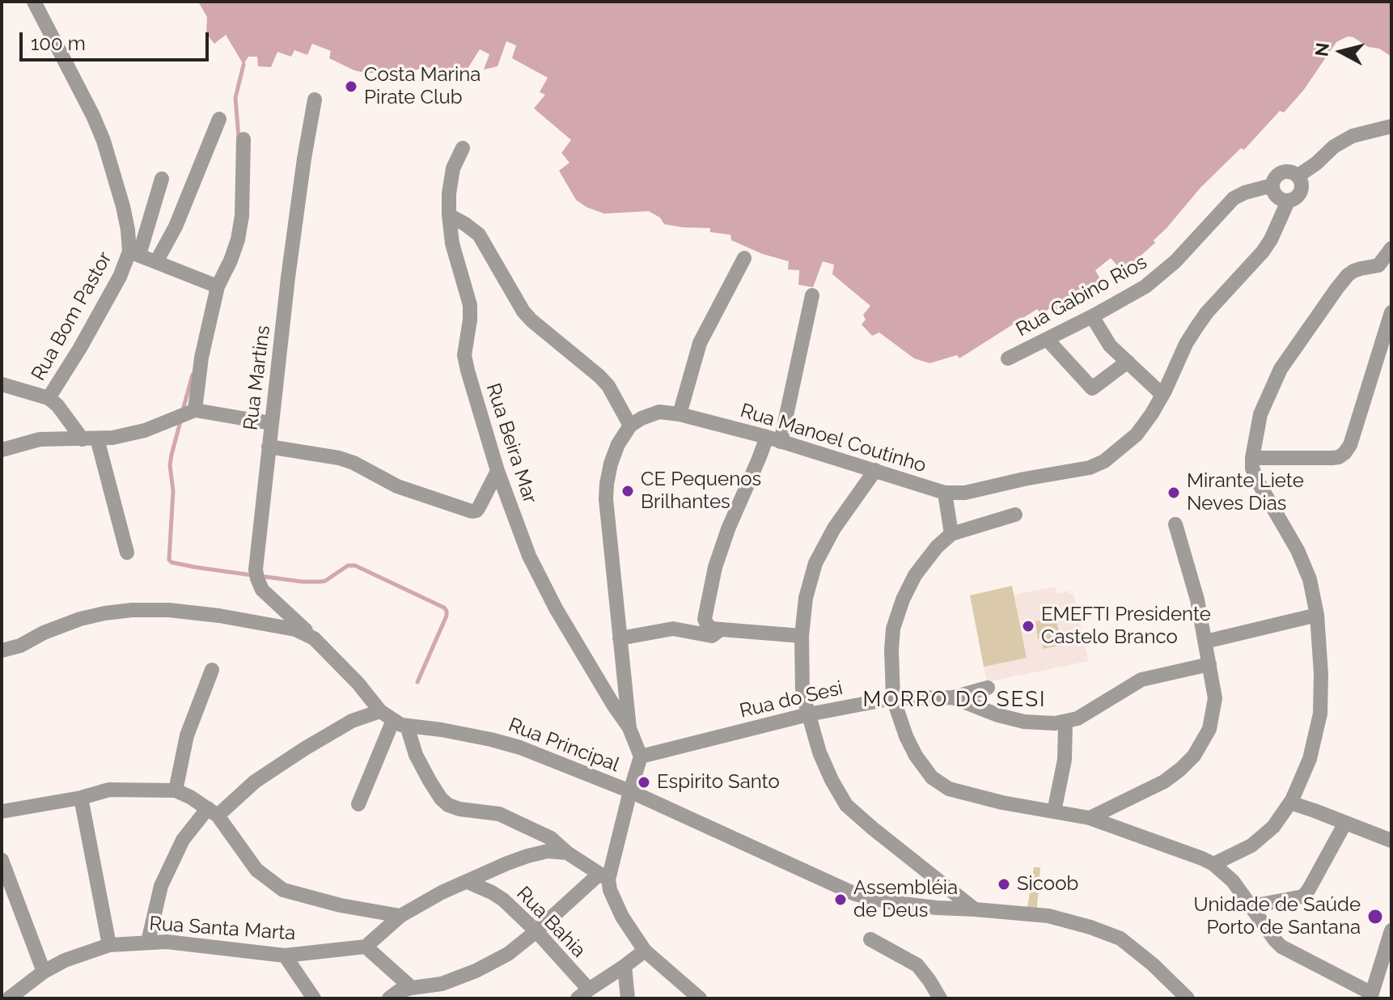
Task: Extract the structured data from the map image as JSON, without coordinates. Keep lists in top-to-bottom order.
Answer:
{
  "streets": {
    "street": [
      "Rua Gabino Rios",
      "Rua Bom Pastor",
      "Rua Martins",
      "Rua Manoel Coutinho",
      "Rua Beira Mar",
      "Rua do Sesi",
      "Rua Principal",
      "Rua Bahia",
      "Rua Santa Marta"
    ]
  },
  "crossings": [
    ["Rua Gabino Rios", "Rua Manoel Coutinho"],
    ["Rua Martins", "Rua Principal"]
  ],
  "districts": ["MORRO DO SESI"],
  "places": [
    "Costa Marina Pirate Club",
    "CE Pequenos Brilhantes",
    "Mirante Liete Neves Dias",
    "EMEFTI Presidente Castelo Branco",
    "Espirito Santo",
    "Sicoob",
    "Assembléia de Deus",
    "Unidade de Saúde Porto de Santana"
  ],
  "scale_bar": "100 m",
  "north": "left"
}
